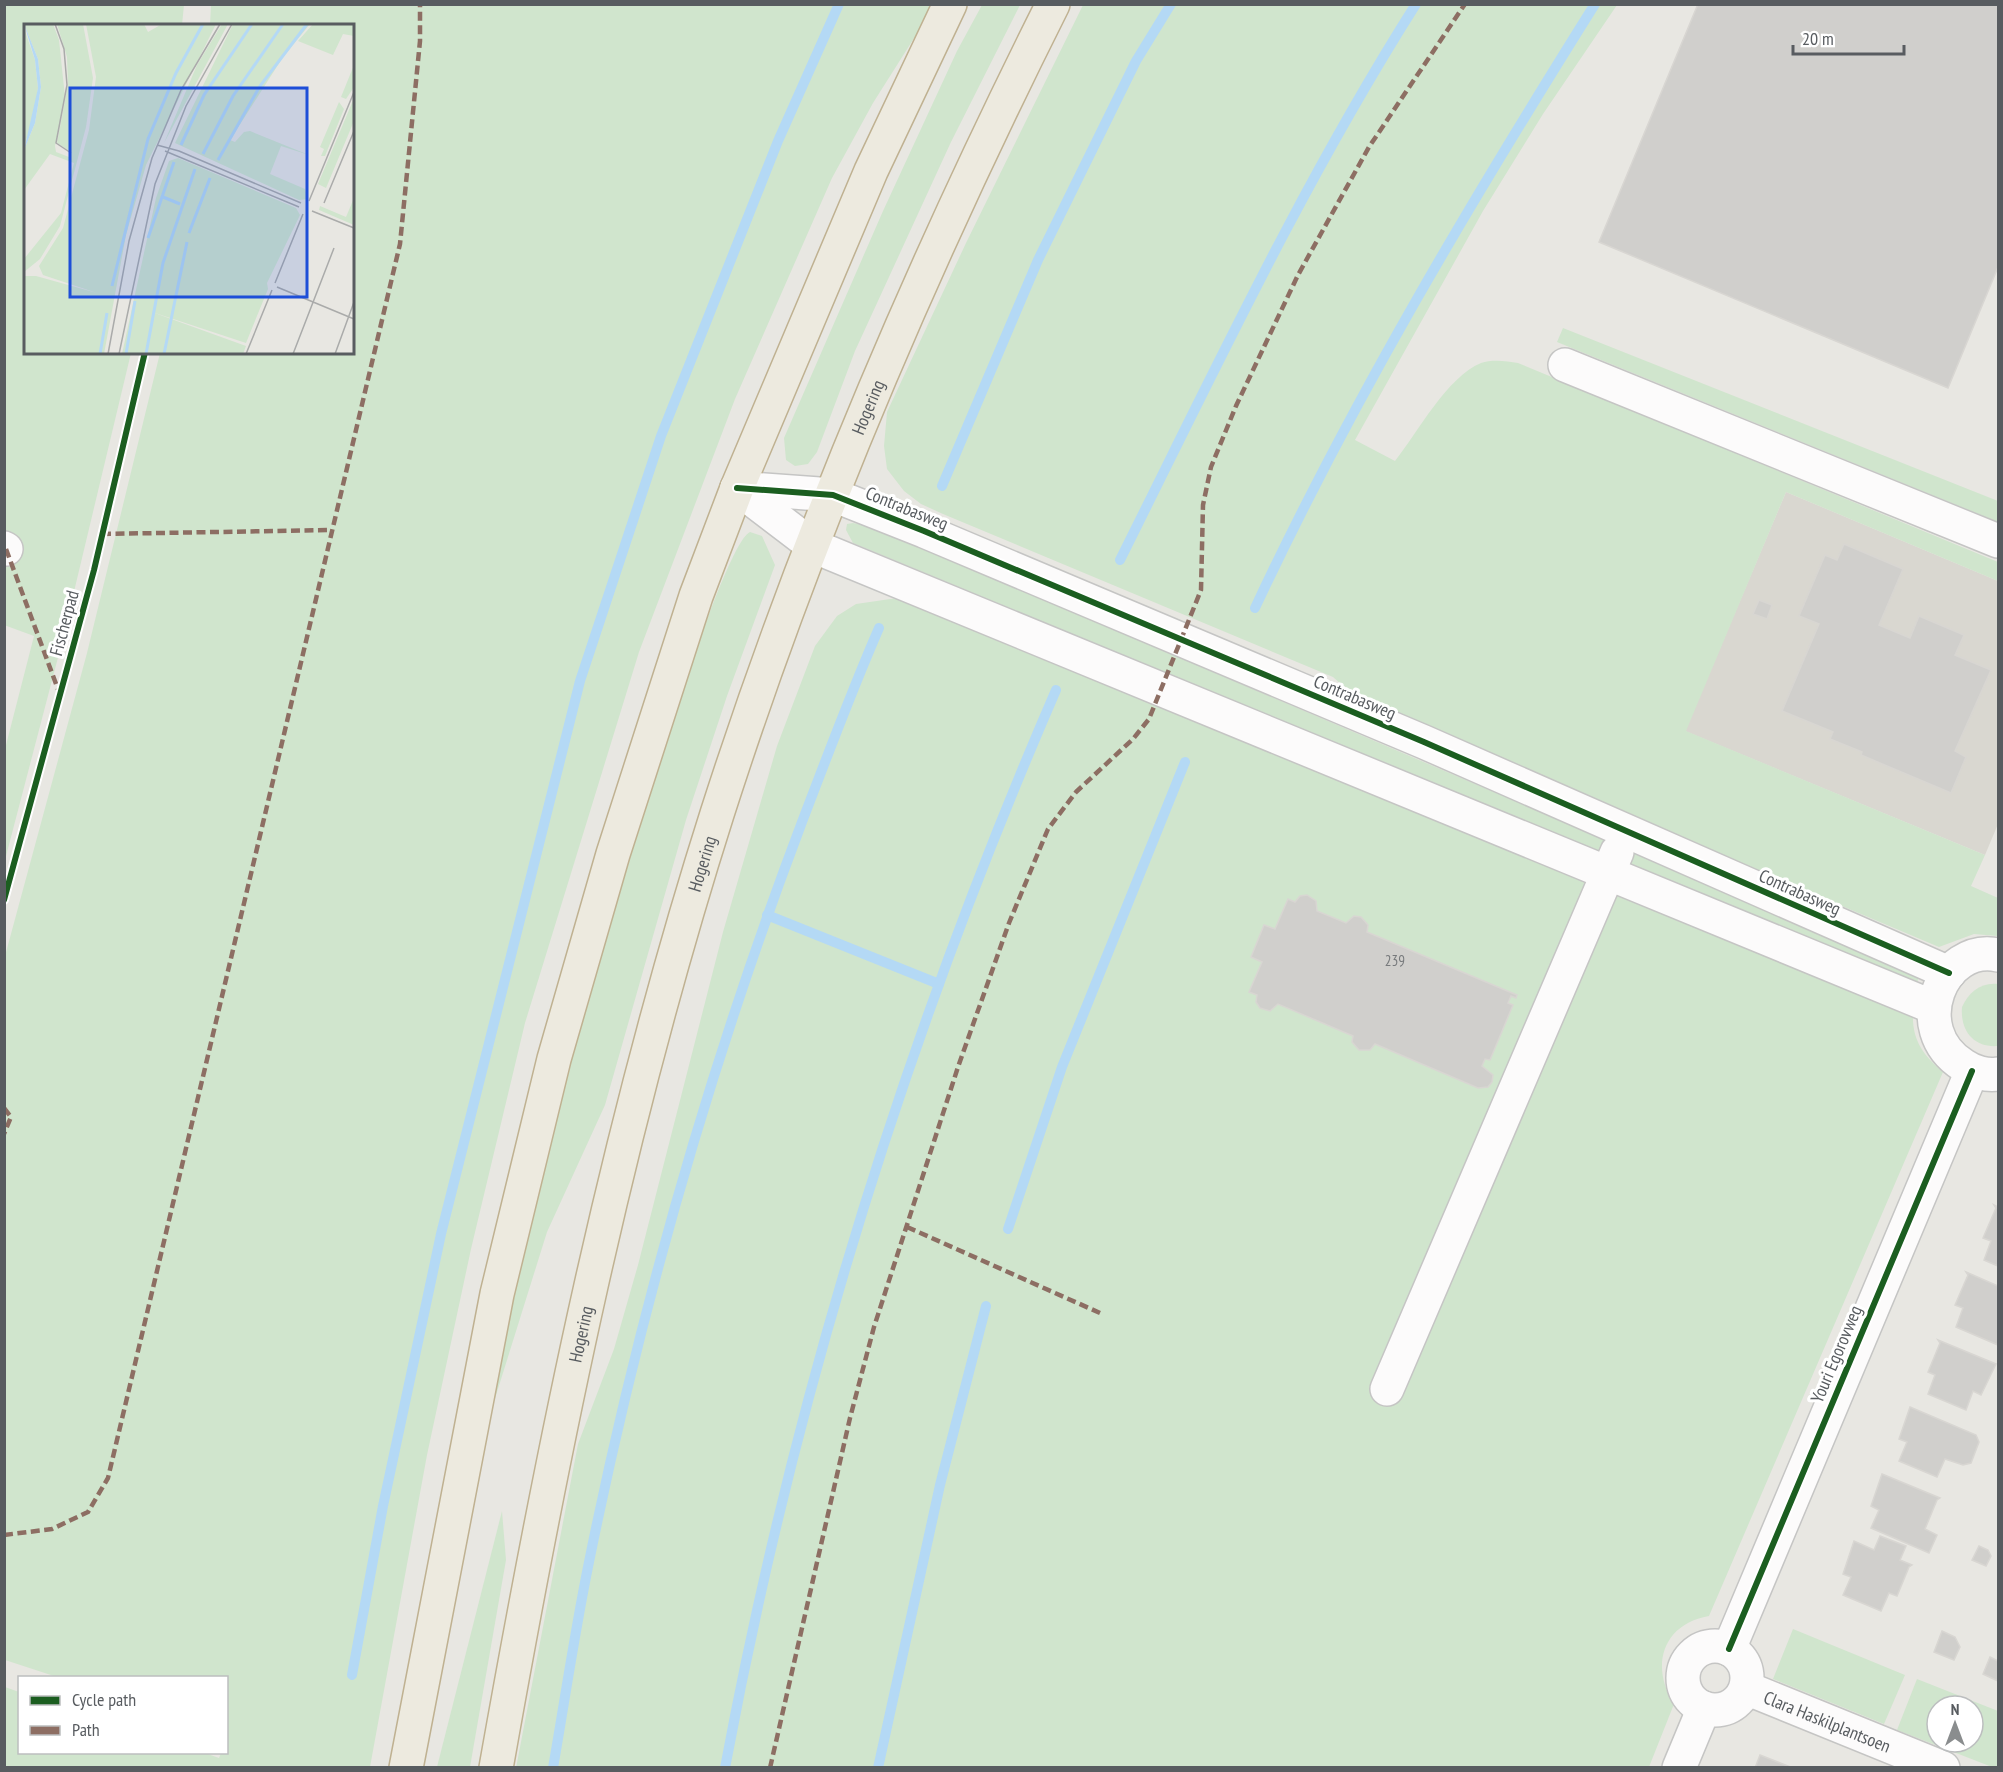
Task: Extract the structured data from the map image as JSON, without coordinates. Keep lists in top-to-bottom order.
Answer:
{
  "streets": {
    "highway": ["Hogering"],
    "street": ["Contrabasweg", "Youri Egorovweg", "Clara Haskilplantsoen"],
    "cycle path": ["Fischerpad"]
  },
  "crossings": [
    ["Hogering", "Contrabasweg"],
    ["Youri Egorovweg", "Clara Haskilplantsoen"]
  ],
  "house_numbers": ["239"],
  "legend": ["Cycle path", "Path"],
  "scale_bar": "20 m",
  "north": "top"
}
